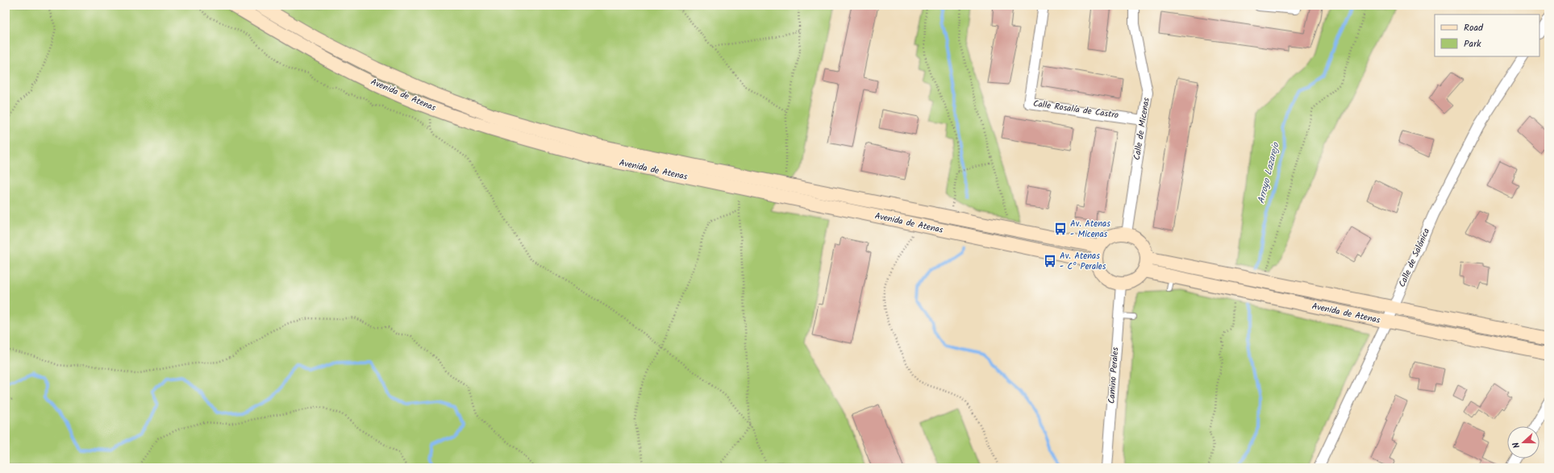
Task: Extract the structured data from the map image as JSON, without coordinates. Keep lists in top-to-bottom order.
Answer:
{
  "streets": {
    "main road": ["Avenida de Atenas"],
    "street": [
      "Calle Rosalía de Castro",
      "Calle de Micenas",
      "Calle de Salónica",
      "Camino Perales"
    ]
  },
  "crossings": [
    ["Avenida de Atenas", "Calle de Micenas"],
    ["Avenida de Atenas", "Calle de Salónica"],
    ["Avenida de Atenas", "Camino Perales"],
    ["Calle Rosalía de Castro", "Calle de Micenas"],
    ["Calle de Micenas", "Camino Perales"]
  ],
  "water": ["Arroyo Lazarejo"],
  "places": {
    "bus stop": ["Av. Atenas - Micenas", "Av. Atenas - Cº Perales"]
  },
  "legend": ["Road", "Park"],
  "north": "left"
}
